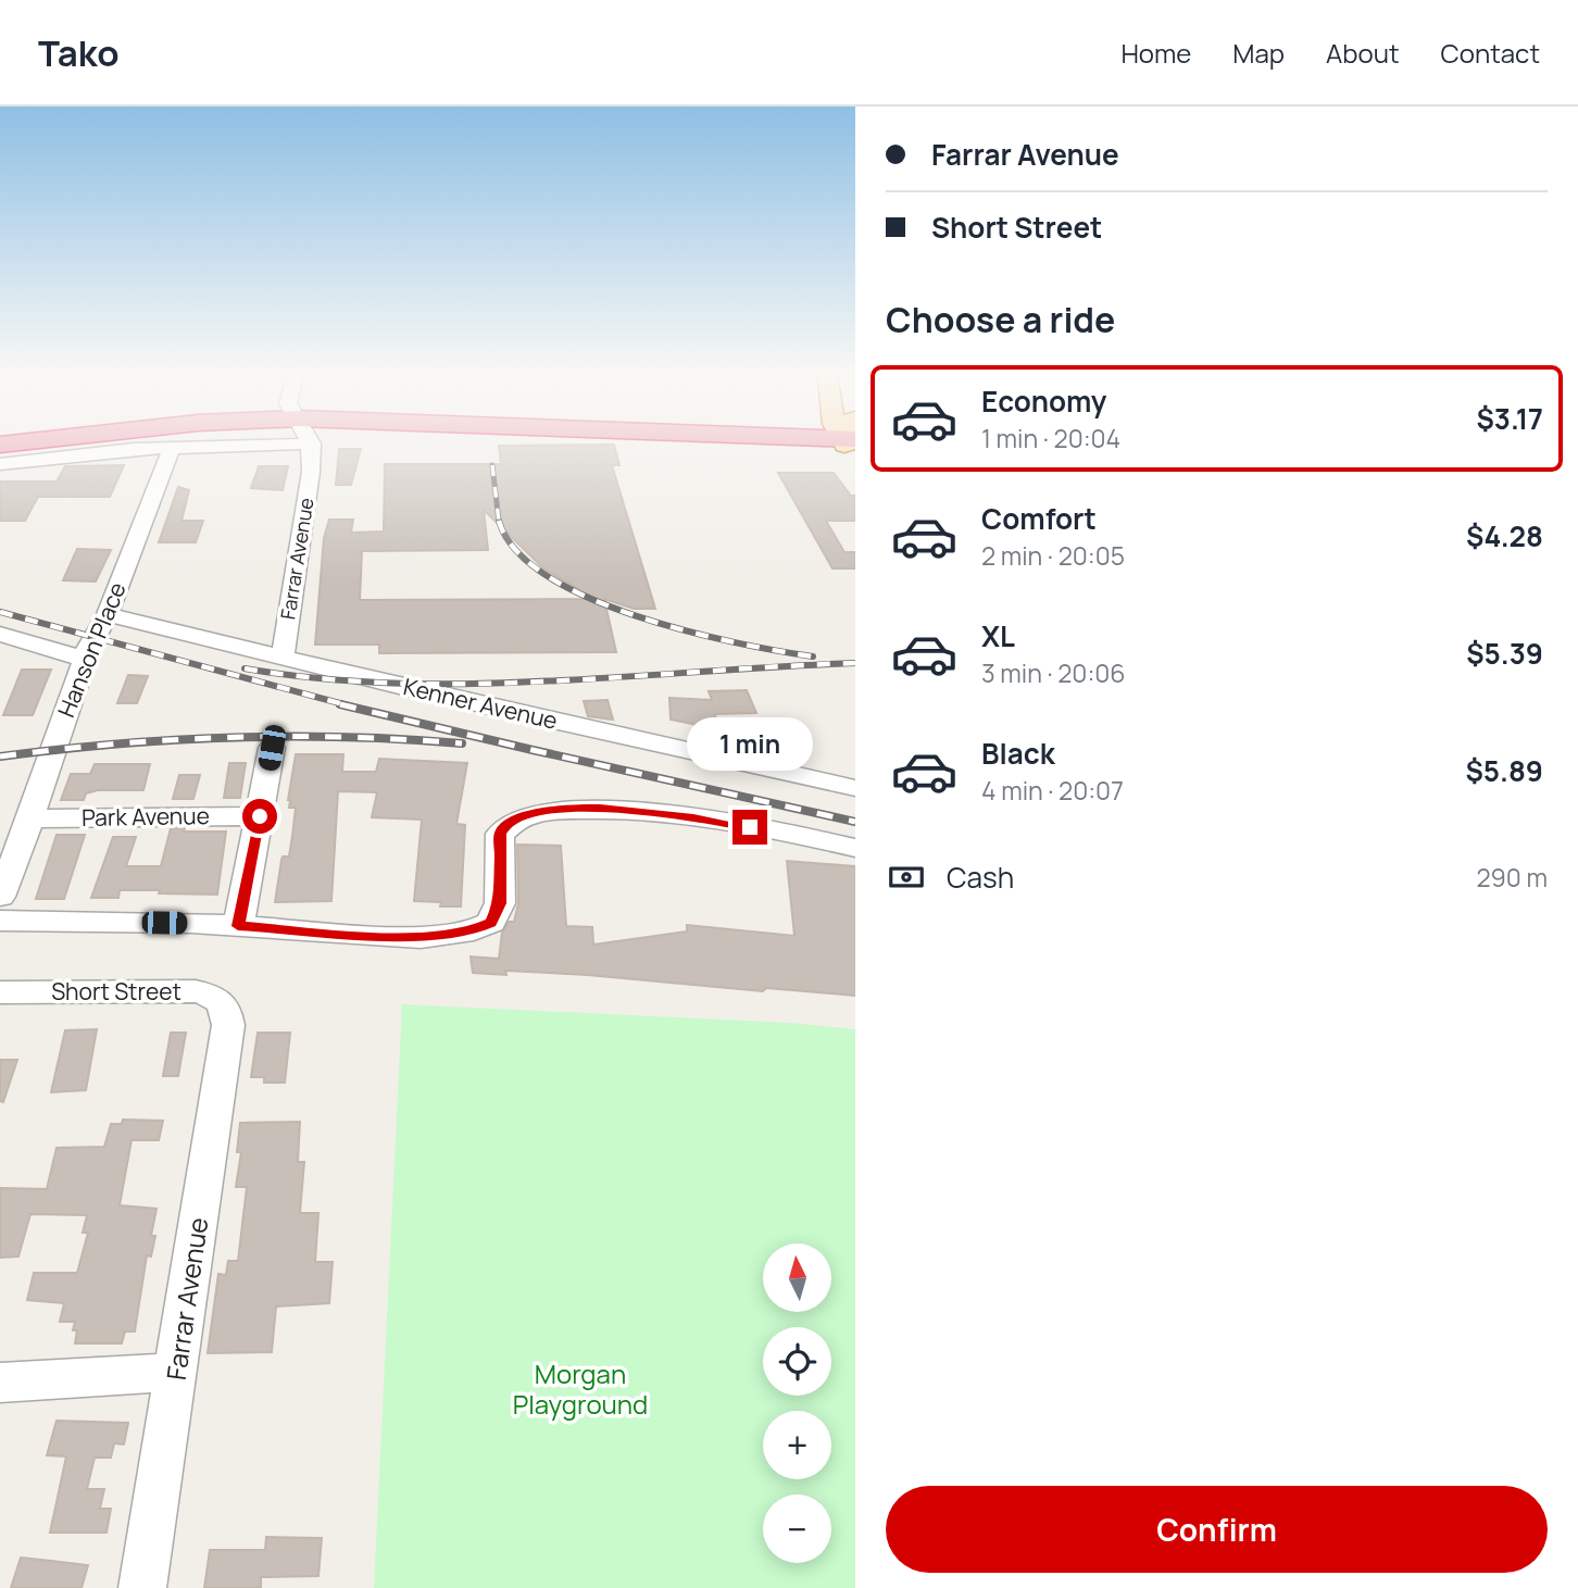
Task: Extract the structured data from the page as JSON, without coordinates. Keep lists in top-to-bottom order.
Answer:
{
  "streets": {
    "street": [
      "Farrar Avenue",
      "Hanson Place",
      "Kenner Avenue",
      "Park Avenue",
      "Short Street"
    ]
  },
  "crossings": [
    ["Farrar Avenue", "Kenner Avenue"],
    ["Farrar Avenue", "Short Street"],
    ["Hanson Place", "Kenner Avenue"],
    ["Hanson Place", "Park Avenue"]
  ],
  "parks": ["Morgan Playground"],
  "north": "top",
  "page": {
    "header": "Tako",
    "nav": [
      "Home",
      "Map",
      "About",
      "Contact"
    ],
    "banner": ["Farrar Avenue", "Short Street"],
    "heading": "Choose a ride",
    "list": [
      {
        "name": "Economy",
        "note": "1 min · 20:04",
        "value": "$3.17"
      },
      {
        "name": "Comfort",
        "note": "2 min · 20:05",
        "value": "$4.28"
      },
      {
        "name": "XL",
        "note": "3 min · 20:06",
        "value": "$5.39"
      },
      {
        "name": "Black",
        "note": "4 min · 20:07",
        "value": "$5.89"
      }
    ],
    "bubble": "1 min",
    "pay": ["Cash", "290 m"],
    "map_buttons": ["+", "−"],
    "buttons": "Confirm"
  }
}
